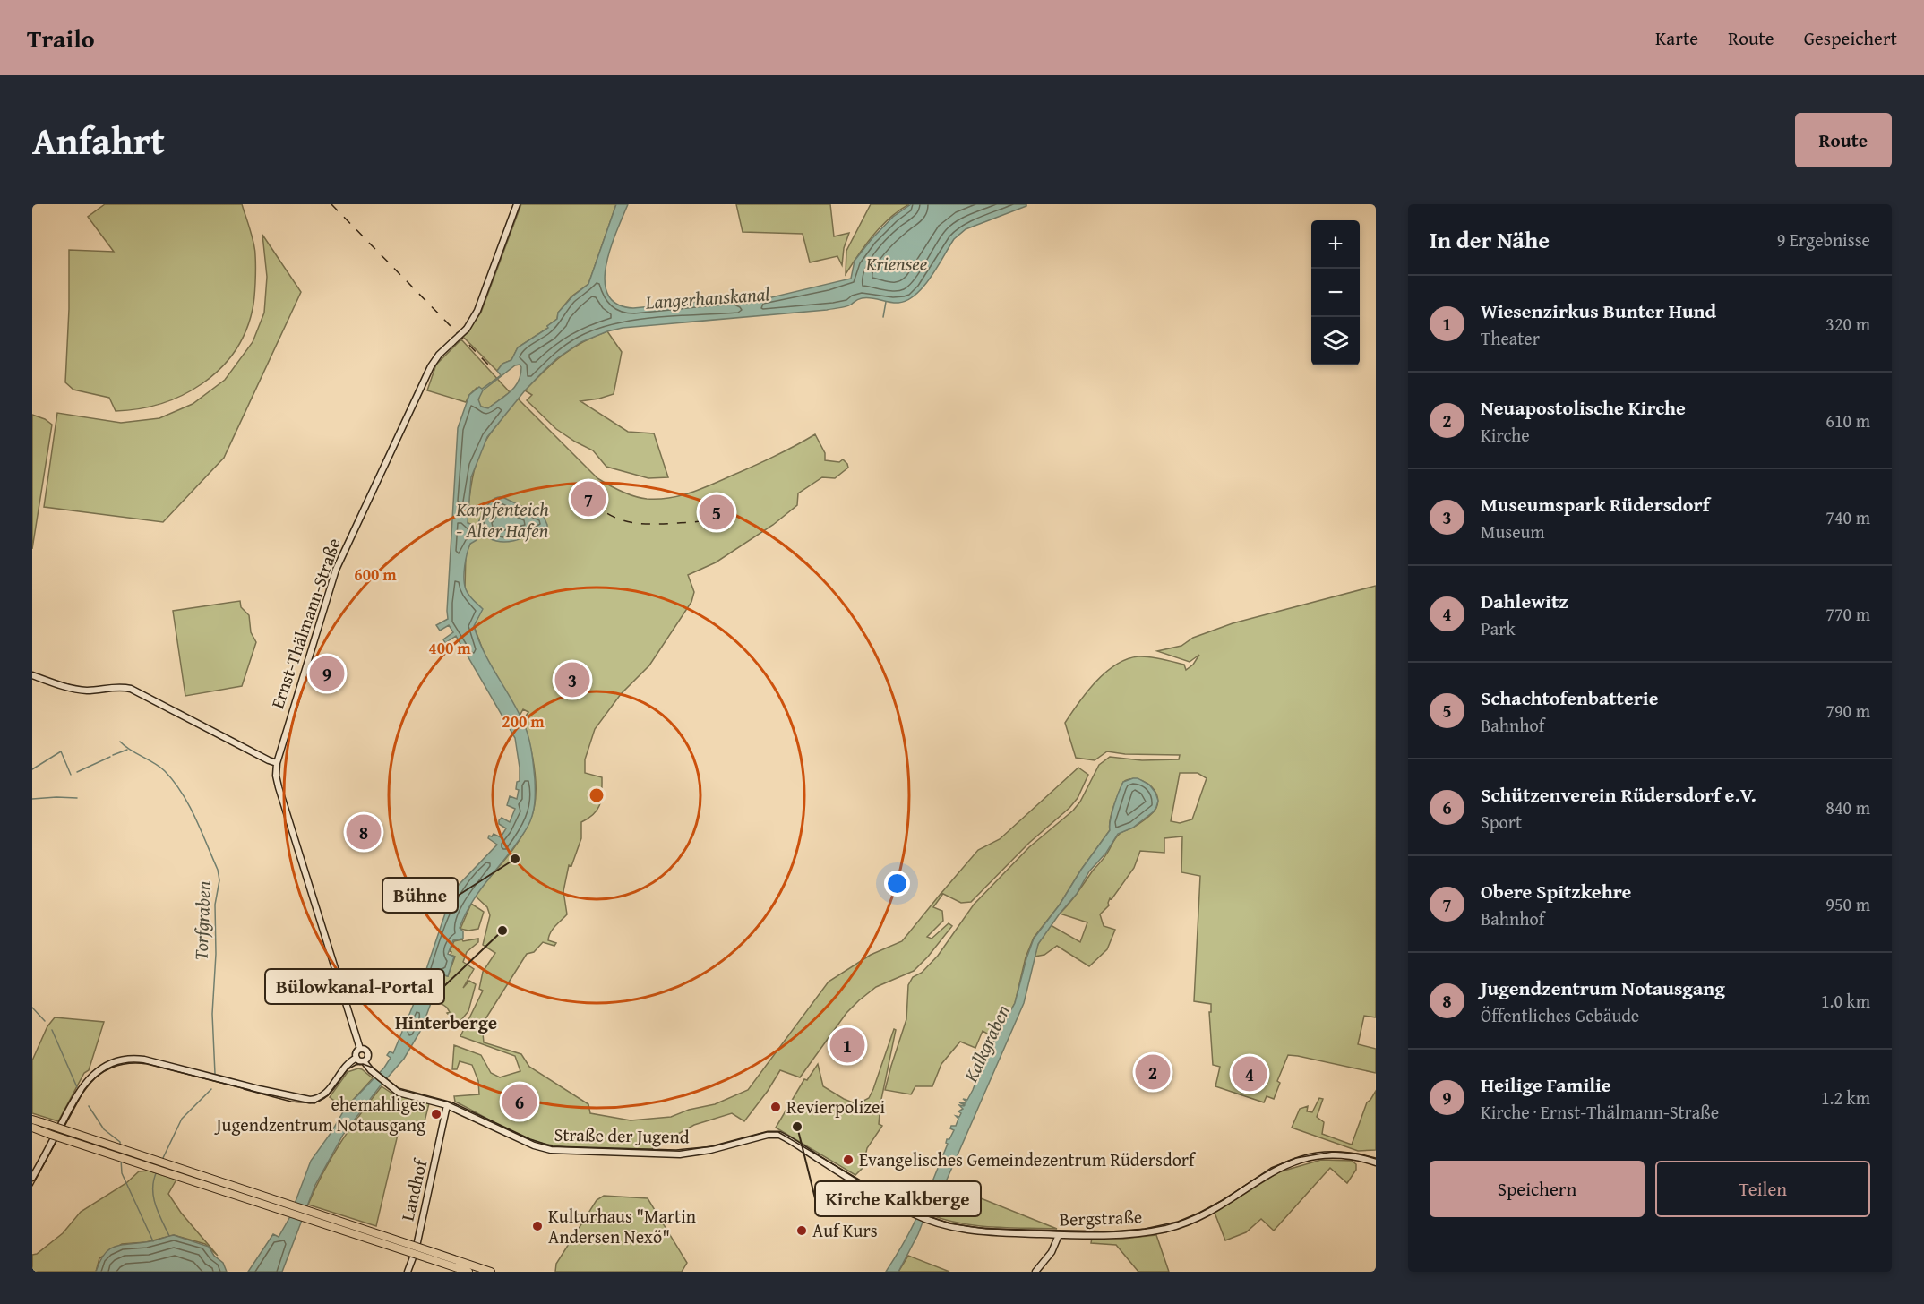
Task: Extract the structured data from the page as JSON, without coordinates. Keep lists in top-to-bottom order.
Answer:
{
  "streets": {
    "main road": [
      "Ernst-Thälmann-Straße",
      "Straße der Jugend",
      "Landhof",
      "Bergstraße"
    ]
  },
  "crossings": [
    ["Ernst-Thälmann-Straße", "Straße der Jugend"],
    ["Straße der Jugend", "Landhof"],
    ["Straße der Jugend", "Bergstraße"]
  ],
  "districts": ["Hinterberge"],
  "water": [
    "Kriensee",
    "Langerhanskanal",
    "Karpfenteich - Alter Hafen",
    "Torfgraben",
    "Kalkgraben"
  ],
  "places": [
    "Bühne",
    "Bülowkanal-Portal",
    "Revierpolizei",
    "ehemahliges Jugendzentrum Notausgang",
    "Kirche Kalkberge",
    "Evangelisches Gemeindezentrum Rüdersdorf",
    "Kulturhaus \"Martin Andersen Nexö\"",
    "Auf Kurs"
  ],
  "page": {
    "header": "Trailo",
    "nav": ["Karte", "Route", "Gespeichert"],
    "title": "Anfahrt",
    "buttons": [
      "Route",
      ["Speichern", "Teilen"]
    ],
    "heading": ["In der Nähe", "9 Ergebnisse"],
    "map_buttons": ["+", "−"],
    "list": [
      {
        "mark": "1",
        "name": "Wiesenzirkus Bunter Hund",
        "note": "Theater",
        "value": "320 m"
      },
      {
        "mark": "2",
        "name": "Neuapostolische Kirche",
        "note": "Kirche",
        "value": "610 m"
      },
      {
        "mark": "3",
        "name": "Museumspark Rüdersdorf",
        "note": "Museum",
        "value": "740 m"
      },
      {
        "mark": "4",
        "name": "Dahlewitz",
        "note": "Park",
        "value": "770 m"
      },
      {
        "mark": "5",
        "name": "Schachtofenbatterie",
        "note": "Bahnhof",
        "value": "790 m"
      },
      {
        "mark": "6",
        "name": "Schützenverein Rüdersdorf e.V.",
        "note": "Sport",
        "value": "840 m"
      },
      {
        "mark": "7",
        "name": "Obere Spitzkehre",
        "note": "Bahnhof",
        "value": "950 m"
      },
      {
        "mark": "8",
        "name": "Jugendzentrum Notausgang",
        "note": "Öffentliches Gebäude",
        "value": "1.0 km"
      },
      {
        "mark": "9",
        "name": "Heilige Familie",
        "note": "Kirche · Ernst-Thälmann-Straße",
        "value": "1.2 km"
      }
    ],
    "pins": [
      "7",
      "5",
      "9",
      "3",
      "8",
      "1",
      "2",
      "4",
      "6"
    ]
  },
  "rings": ["600 m", "400 m", "200 m"]
}
